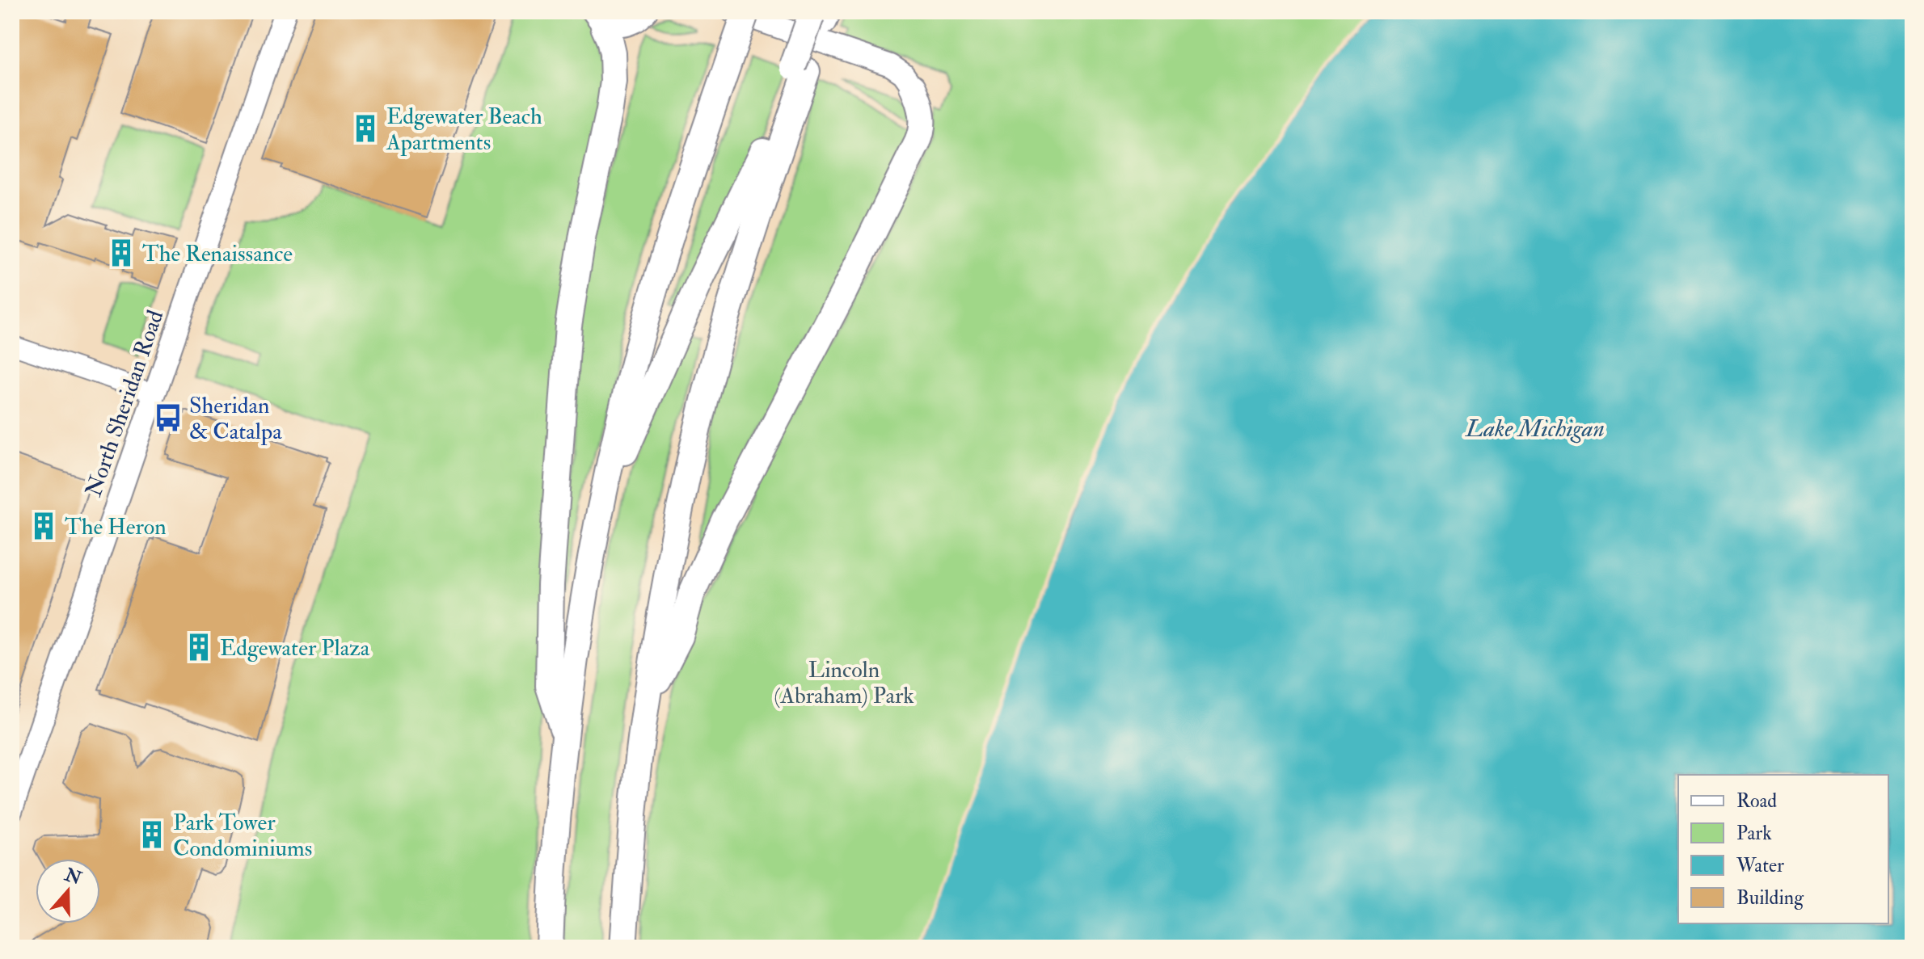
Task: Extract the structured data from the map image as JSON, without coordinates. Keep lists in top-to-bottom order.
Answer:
{
  "streets": {
    "main road": ["North Sheridan Road"]
  },
  "water": ["Lake Michigan"],
  "parks": ["Lincoln (Abraham) Park"],
  "places": {
    "building": [
      "Edgewater Beach Apartments",
      "The Renaissance",
      "The Heron",
      "Edgewater Plaza",
      "Park Tower Condominiums"
    ],
    "bus stop": ["Sheridan & Catalpa"]
  },
  "legend": [
    "Road",
    "Park",
    "Water",
    "Building"
  ],
  "north": "top"
}
